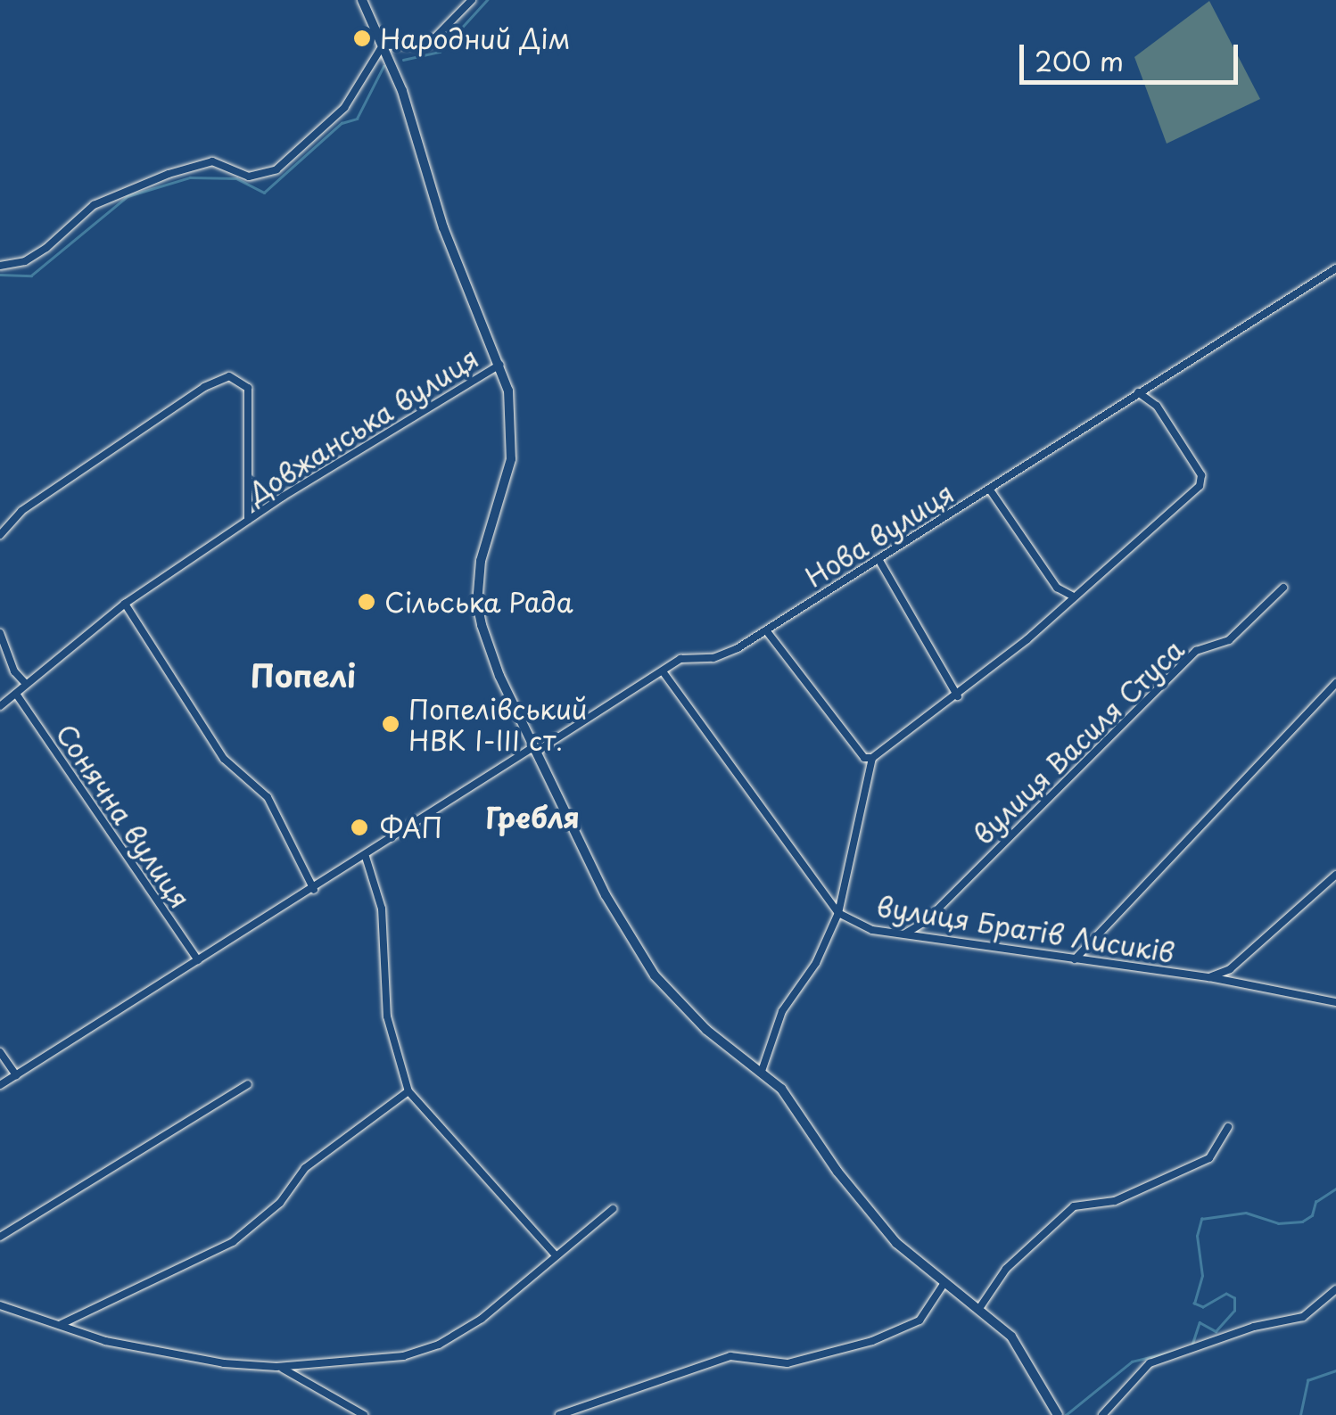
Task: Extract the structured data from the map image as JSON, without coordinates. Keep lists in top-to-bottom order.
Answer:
{
  "streets": {
    "street": [
      "Довжанська вулиця",
      "Нова вулиця",
      "вулиця Василя Стуса",
      "Сонячна вулиця",
      "вулиця Братів Лисиків"
    ]
  },
  "crossings": [
    ["Довжанська вулиця", "Сонячна вулиця"],
    ["вулиця Василя Стуса", "вулиця Братів Лисиків"]
  ],
  "districts": ["Попелі", "Гребля"],
  "places": [
    "Народний Дім",
    "Сільська Рада",
    "Попелівський НВК І-ІІІ ст.",
    "ФАП"
  ],
  "scale_bar": "200 m"
}
